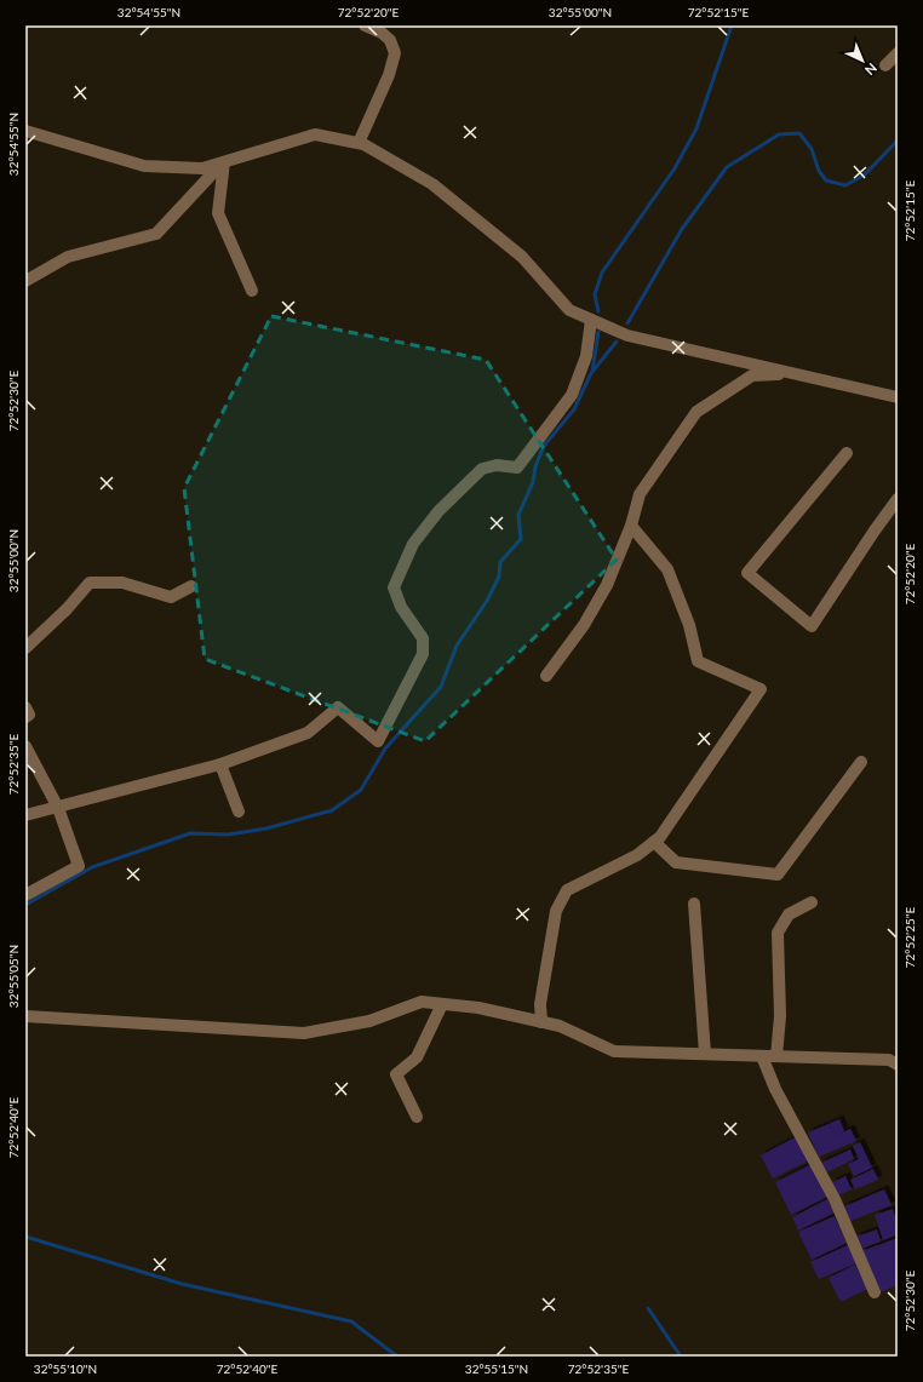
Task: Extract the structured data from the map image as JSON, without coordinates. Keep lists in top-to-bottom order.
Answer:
{
  "north": "bottom right",
  "coordinates": [
    "32°54'55\"N",
    "72°52'20\"E",
    "32°55'00\"N",
    "72°52'15\"E",
    "72°52'30\"E",
    "72°52'35\"E",
    "72°52'25\"E",
    "32°55'05\"N",
    "72°52'40\"E",
    "32°55'10\"N",
    "32°55'15\"N"
  ]
}
